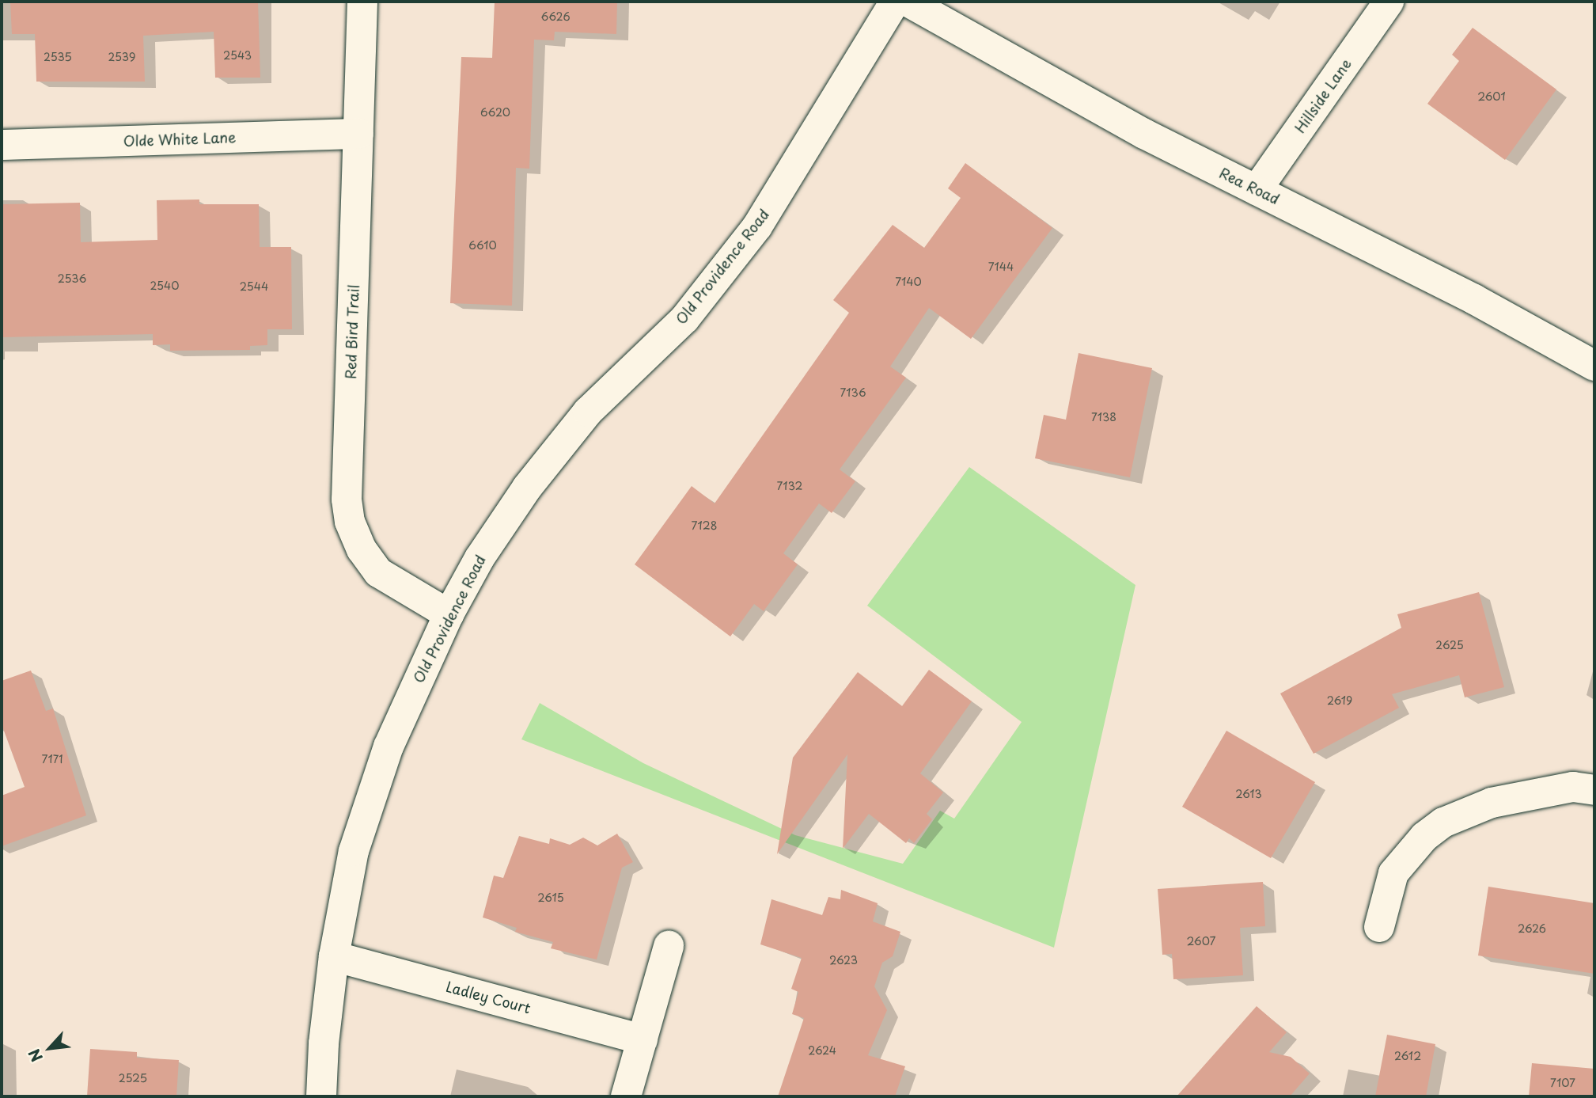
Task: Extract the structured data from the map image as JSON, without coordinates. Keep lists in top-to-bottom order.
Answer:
{
  "streets": {
    "street": [
      "Hillside Lane",
      "Olde White Lane",
      "Rea Road",
      "Old Providence Road",
      "Red Bird Trail",
      "Ladley Court"
    ]
  },
  "crossings": [
    ["Hillside Lane", "Rea Road"],
    ["Olde White Lane", "Red Bird Trail"],
    ["Old Providence Road", "Red Bird Trail"],
    ["Old Providence Road", "Ladley Court"]
  ],
  "house_numbers": [
    "6626",
    "2543",
    "2535",
    "2539",
    "2601",
    "6620",
    "6610",
    "7144",
    "2536",
    "7140",
    "2540",
    "2544",
    "7136",
    "7138",
    "7132",
    "7128",
    "2625",
    "2619",
    "7171",
    "2613",
    "2615",
    "2626",
    "2607",
    "2623",
    "2624",
    "2612",
    "2525",
    "7107"
  ],
  "north": "bottom left"
}
